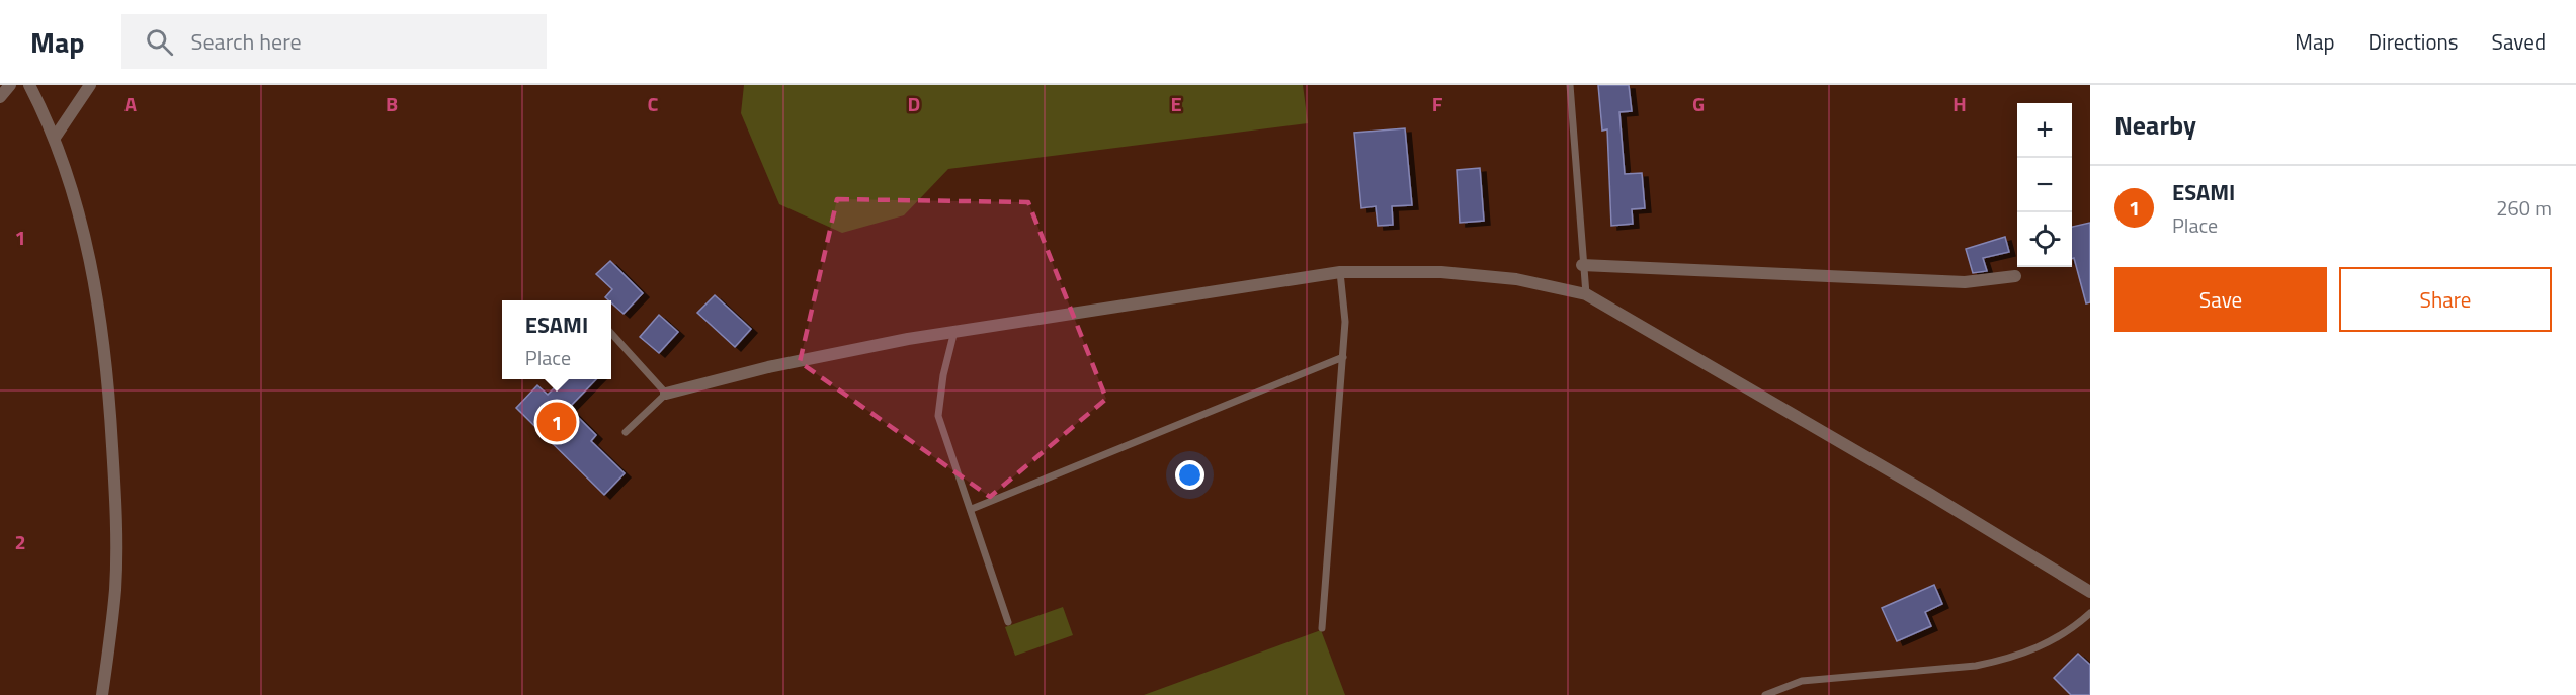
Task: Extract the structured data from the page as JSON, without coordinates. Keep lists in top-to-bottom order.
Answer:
{
  "page": {
    "header": "Map",
    "search": "Search here",
    "nav": ["Map", "Directions", "Saved"],
    "heading": "Nearby",
    "map_buttons": ["+", "−"],
    "list": [
      {
        "mark": "1",
        "name": "ESAMI",
        "note": "Place",
        "value": "260 m"
      }
    ],
    "buttons": ["Save", "Share"],
    "popup": ["ESAMI", "Place"],
    "pins": "1"
  },
  "grid": {
    "columns": [
      "A",
      "B",
      "C",
      "D",
      "E",
      "F",
      "G",
      "H"
    ],
    "rows": ["1", "2"]
  }
}
